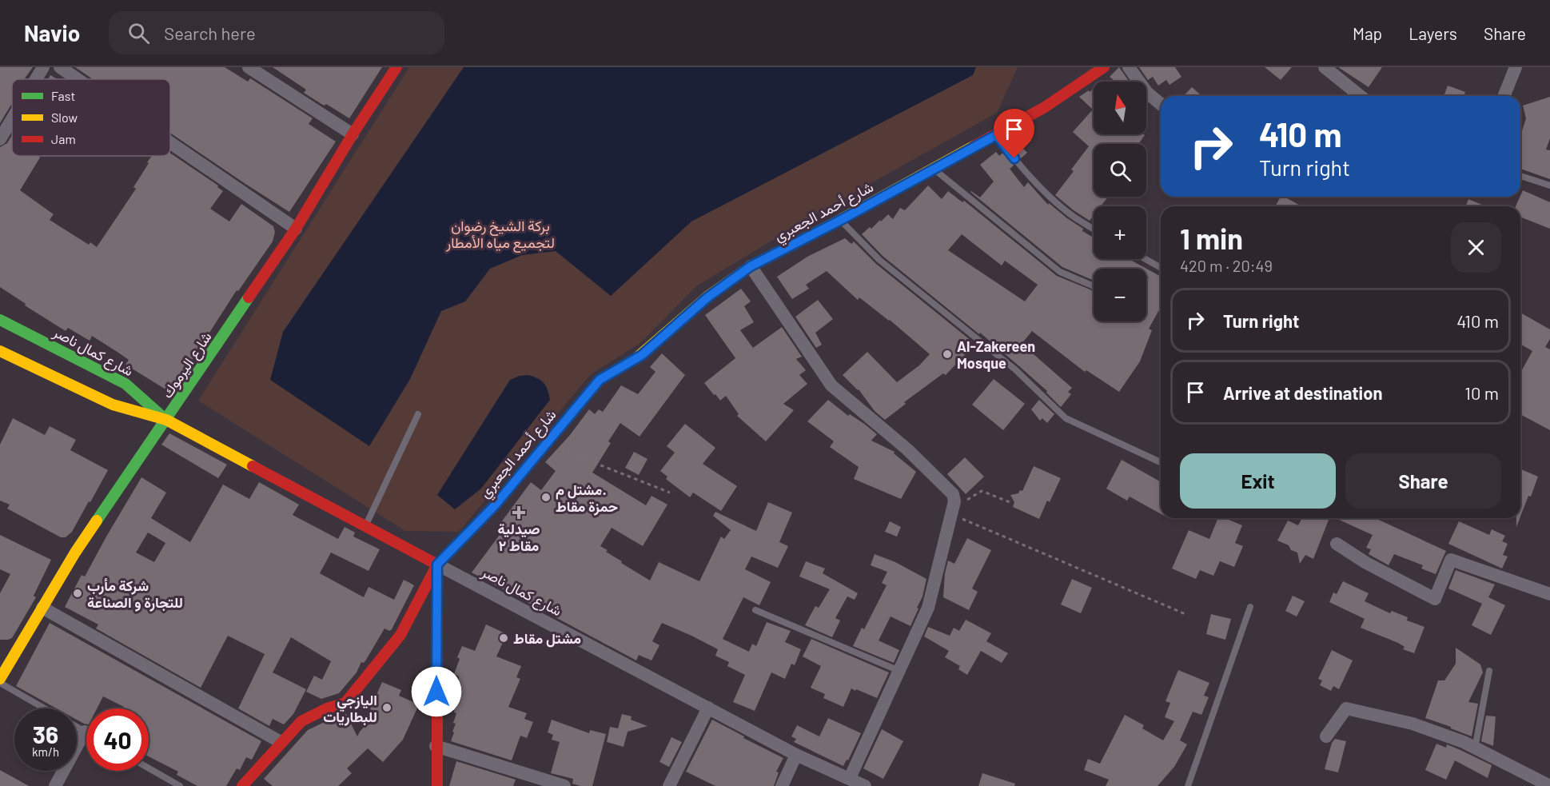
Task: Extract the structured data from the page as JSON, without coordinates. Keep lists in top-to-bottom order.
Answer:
{
  "streets": {
    "street": ["شارع أحمد الجعبري", "شارع كمال ناصر", "شارع اليرموك"]
  },
  "crossings": [
    ["شارع أحمد الجعبري", "شارع كمال ناصر"],
    ["شارع كمال ناصر", "شارع اليرموك"]
  ],
  "parks": ["بركة الشيخ رضوان لتجميع مياه الأمطار"],
  "places": {
    "other": [
      "Al-Zakereen Mosque",
      "مشتل م. حمزة مقاط",
      "شركة مأرب للتجارة و الصناعة",
      "مشتل مقاط",
      "اليازجي للبطاريات"
    ],
    "health": ["صيدلية مقاط ٢"]
  },
  "legend": ["Fast", "Slow", "Jam"],
  "north": "top",
  "page": {
    "header": "Navio",
    "search": "Search here",
    "nav": ["Map", "Layers", "Share"],
    "map_buttons": ["+", "−"],
    "turn": ["410 m", "Turn right"],
    "heading": ["1 min", "420 m · 20:49"],
    "list": [
      {
        "name": "Turn right",
        "value": "410 m"
      },
      {
        "name": "Arrive at destination",
        "value": "10 m"
      }
    ],
    "buttons": ["Exit", "Share"],
    "speed": "36 km/h",
    "limit": "40"
  }
}
